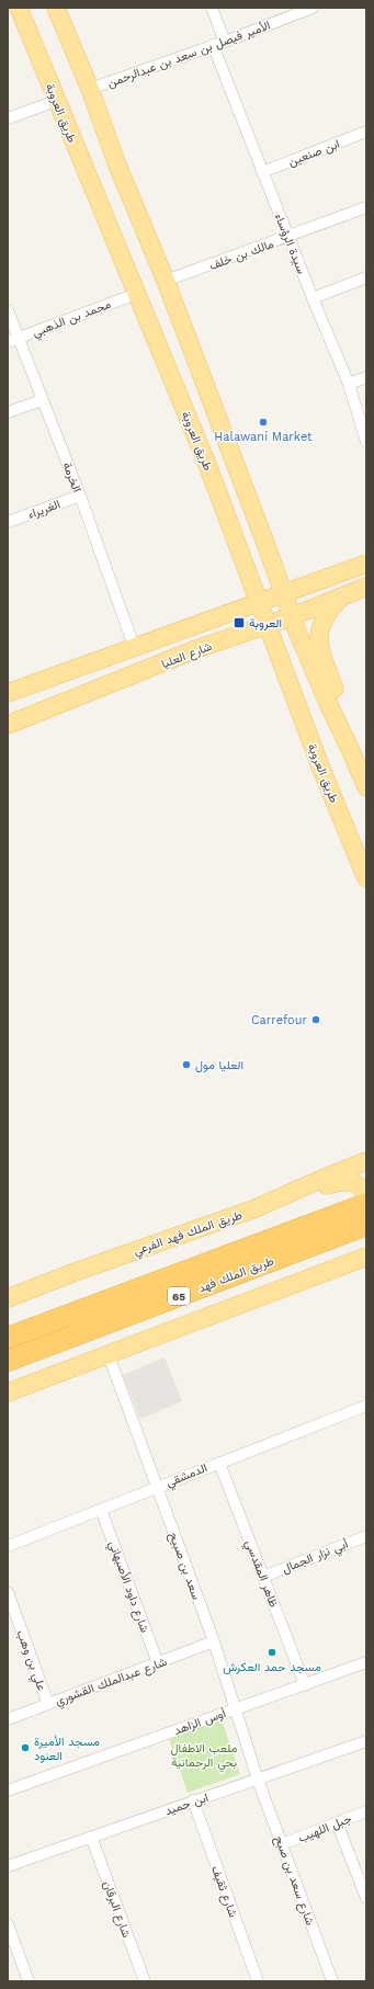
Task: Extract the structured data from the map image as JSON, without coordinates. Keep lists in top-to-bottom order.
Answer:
{
  "streets": {
    "highway": ["طريق الملك فهد", "65"],
    "main road": ["طريق العروبة", "شارع العليا", "طريق الملك فهد الفرعي"],
    "street": [
      "الأمير فيصل بن سعد بن عبدالرحمن",
      "ابن صنعين",
      "سيدة الرؤساء",
      "مالك بن خلف",
      "محمد بن الذهبي",
      "الخرمة",
      "الغريراء",
      "الدمشقي",
      "أبي نزار الجمال",
      "سعد بن صبيح",
      "ظاهر المقدسي",
      "شارع داود الأصبهاني",
      "علي بن وهب",
      "شارع عبدالملك القشوري",
      "أوس الزاهد",
      "ابن حميد",
      "جبل اللهيب",
      "شارع سعد بن صبح",
      "شارع ثقيف",
      "شارع البرقان"
    ]
  },
  "crossings": [
    ["الأمير فيصل بن سعد بن عبدالرحمن", "سيدة الرؤساء"],
    ["طريق العروبة", "محمد بن الذهبي"],
    ["طريق العروبة", "شارع العليا"],
    ["ابن صنعين", "سيدة الرؤساء"],
    ["سيدة الرؤساء", "مالك بن خلف"],
    ["محمد بن الذهبي", "الخرمة"],
    ["الخرمة", "الغريراء"],
    ["الخرمة", "شارع العليا"],
    ["الدمشقي", "سعد بن صبيح"],
    ["الدمشقي", "ظاهر المقدسي"],
    ["الدمشقي", "شارع داود الأصبهاني"],
    ["أبي نزار الجمال", "ظاهر المقدسي"],
    ["سعد بن صبيح", "شارع عبدالملك القشوري"],
    ["سعد بن صبيح", "أوس الزاهد"],
    ["سعد بن صبيح", "ابن حميد"],
    ["سعد بن صبيح", "شارع سعد بن صبح"],
    ["ظاهر المقدسي", "أوس الزاهد"],
    ["شارع داود الأصبهاني", "شارع عبدالملك القشوري"],
    ["علي بن وهب", "شارع عبدالملك القشوري"],
    ["ابن حميد", "شارع سعد بن صبح"],
    ["ابن حميد", "شارع ثقيف"],
    ["ابن حميد", "شارع البرقان"],
    ["جبل اللهيب", "شارع سعد بن صبح"]
  ],
  "parks": ["ملعب الاطفال بحي الرحمانية"],
  "places": {
    "other": [
      "Halawani Market",
      "Carrefour",
      "العليا مول",
      "مسجد حمد العكرش",
      "مسجد الأميرة العنود"
    ],
    "transit": ["العروبة"]
  }
}
